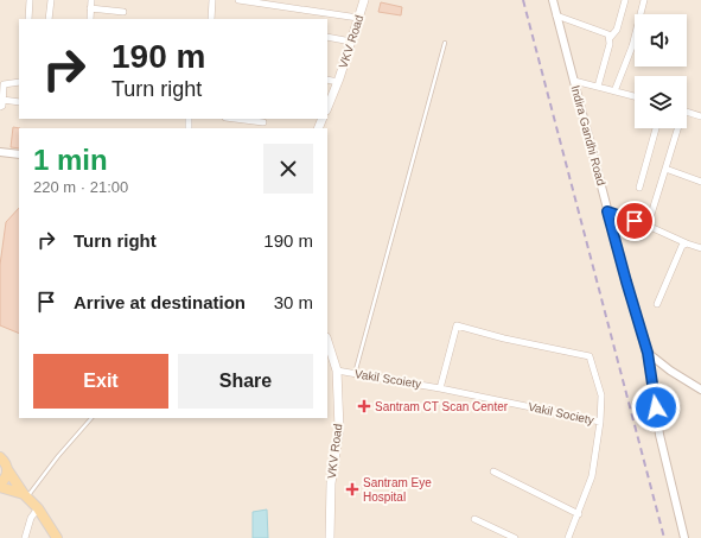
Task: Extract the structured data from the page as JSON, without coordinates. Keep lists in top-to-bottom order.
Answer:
{
  "streets": {
    "main road": ["VKV Road"],
    "street": ["Indira Gandhi Road", "Vakil Scoiety", "Vakil Society"]
  },
  "crossings": [
    ["VKV Road", "Vakil Scoiety"],
    ["Vakil Scoiety", "Vakil Society"]
  ],
  "places": {
    "health": ["Santram CT Scan Center", "Santram Eye Hospital"]
  },
  "page": {
    "turn": ["190 m", "Turn right"],
    "heading": ["1 min", "220 m · 21:00"],
    "list": [
      {
        "name": "Turn right",
        "value": "190 m"
      },
      {
        "name": "Arrive at destination",
        "value": "30 m"
      }
    ],
    "buttons": ["Exit", "Share"]
  }
}
